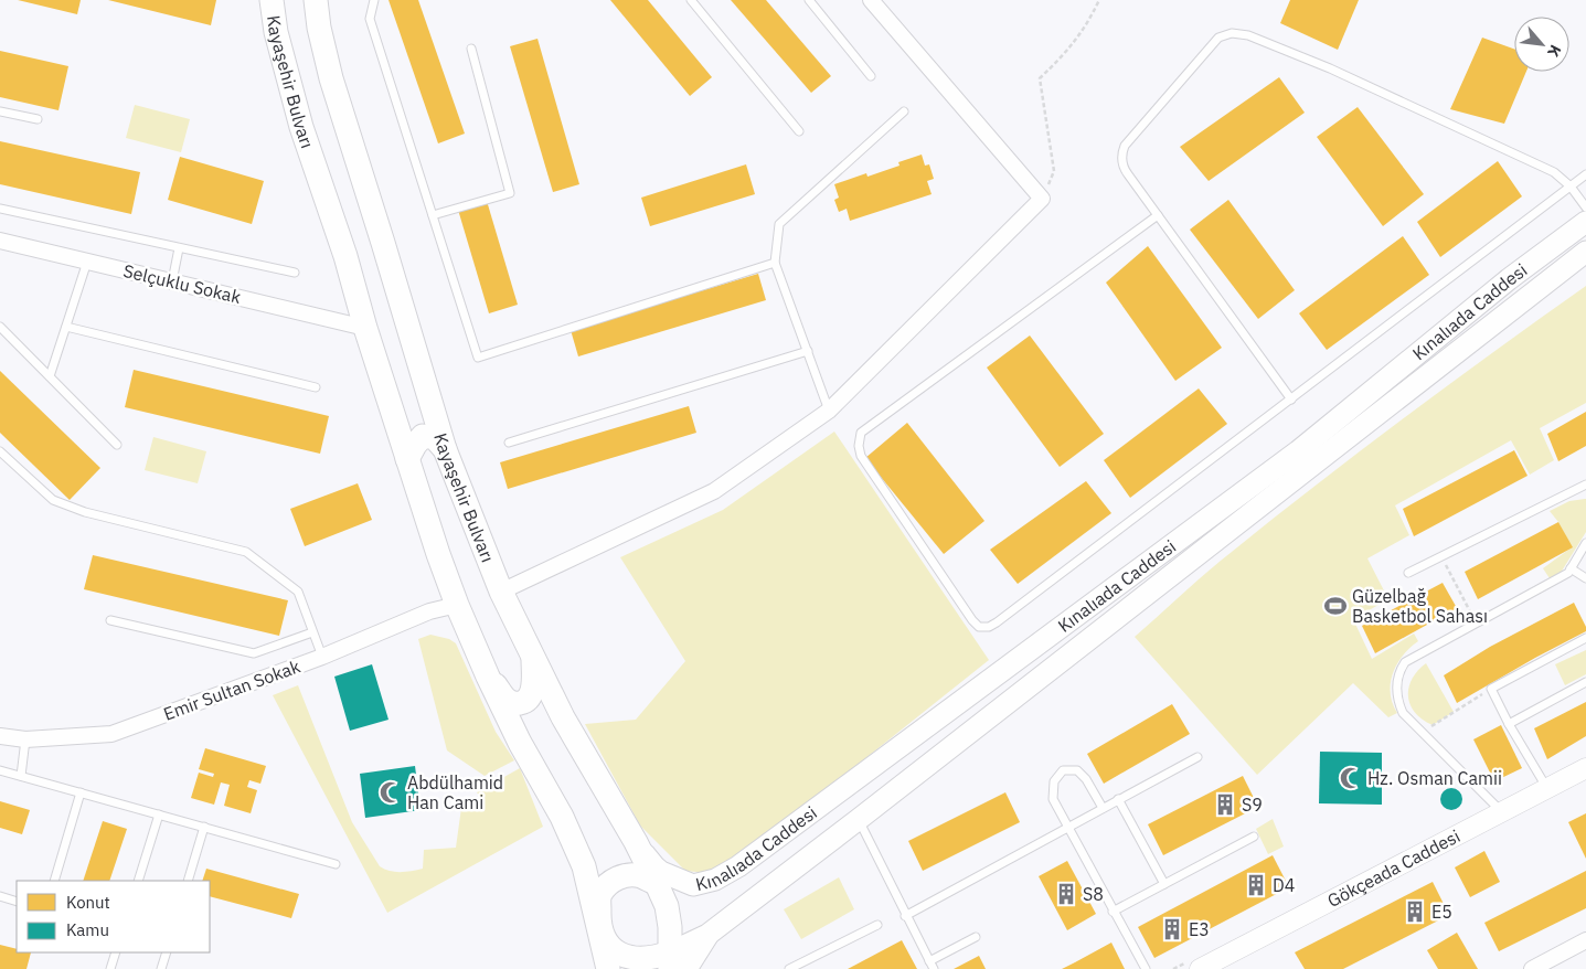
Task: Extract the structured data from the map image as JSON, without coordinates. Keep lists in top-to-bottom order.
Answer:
{
  "streets": {
    "main road": ["Kayaşehir Bulvarı", "Kınalıada Caddesi"],
    "street": ["Selçuklu Sokak", "Emir Sultan Sokak", "Gökçeada Caddesi"]
  },
  "crossings": [
    ["Kayaşehir Bulvarı", "Selçuklu Sokak"],
    ["Kayaşehir Bulvarı", "Kınalıada Caddesi"],
    ["Kayaşehir Bulvarı", "Emir Sultan Sokak"]
  ],
  "places": {
    "sports": ["Güzelbağ Basketbol Sahası"],
    "mosque": ["Hz. Osman Camii", "Abdülhamid Han Cami"],
    "building": [
      "S9",
      "D4",
      "S8",
      "E5",
      "E3"
    ]
  },
  "legend": ["Konut", "Kamu"],
  "north": "bottom right"
}
